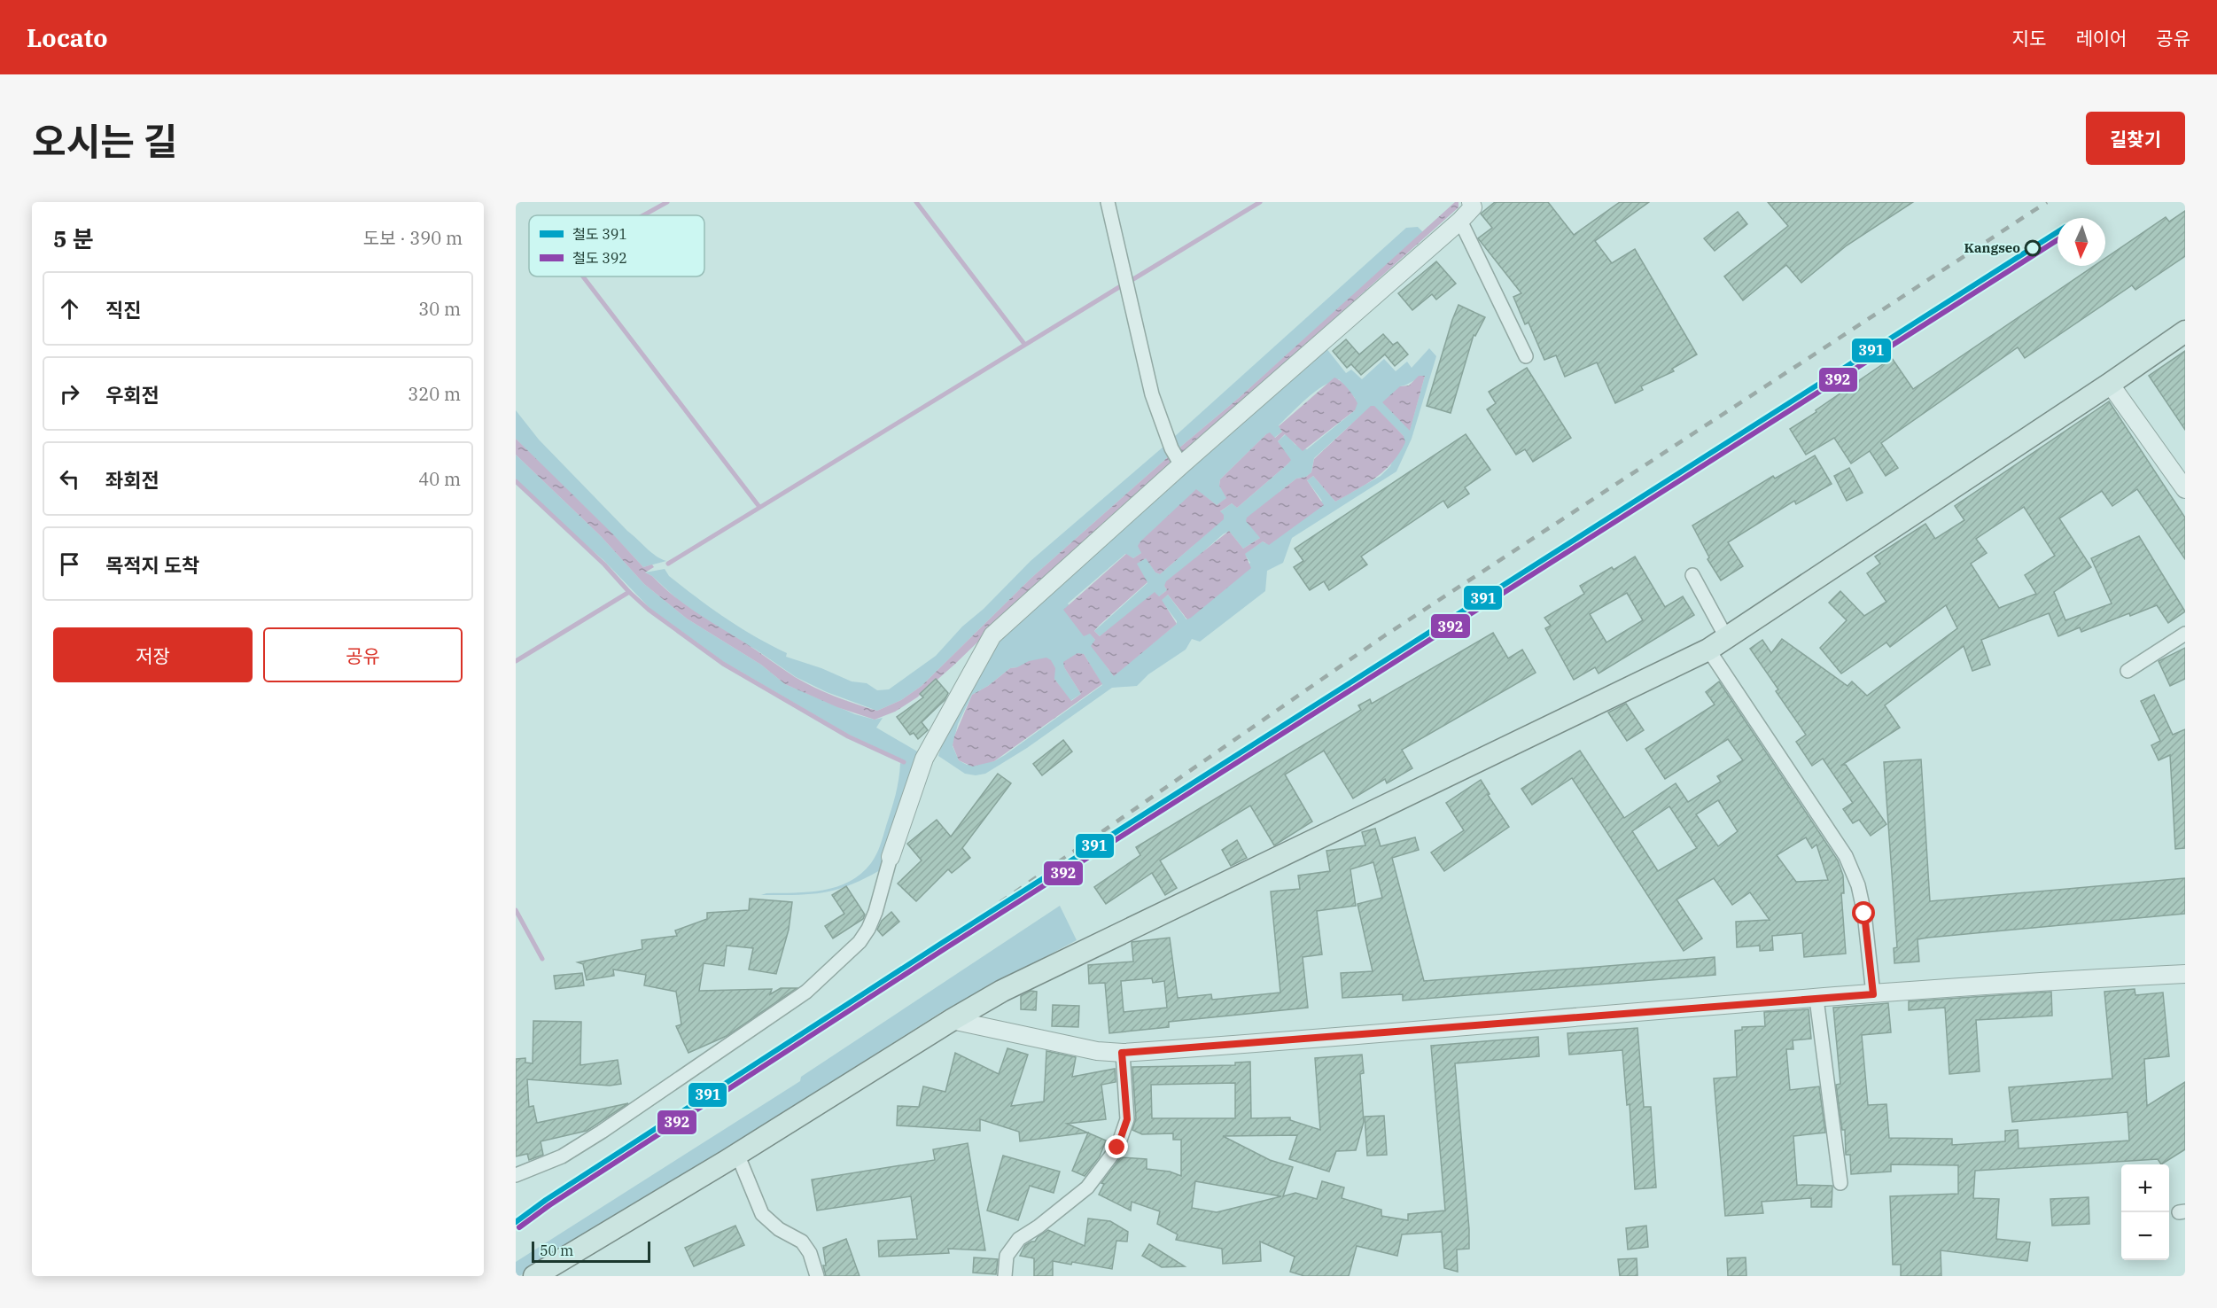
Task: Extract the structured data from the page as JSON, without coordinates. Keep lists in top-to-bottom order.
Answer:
{
  "places": ["Kangseo"],
  "lines": ["rail line 391", "rail line 392"],
  "legend": ["철도 391", "철도 392"],
  "scale_bar": "50 m",
  "north": "bottom",
  "page": {
    "header": "Locato",
    "nav": ["지도", "레이어", "공유"],
    "title": "오시는 길",
    "buttons": [
      "길찾기",
      ["저장", "공유"]
    ],
    "heading": ["5 분", "도보 · 390 m"],
    "list": [
      ["직진", "30 m"],
      ["우회전", "320 m"],
      ["좌회전", "40 m"],
      "목적지 도착"
    ],
    "map_buttons": ["+", "−"],
    "scale": "50 m"
  }
}
